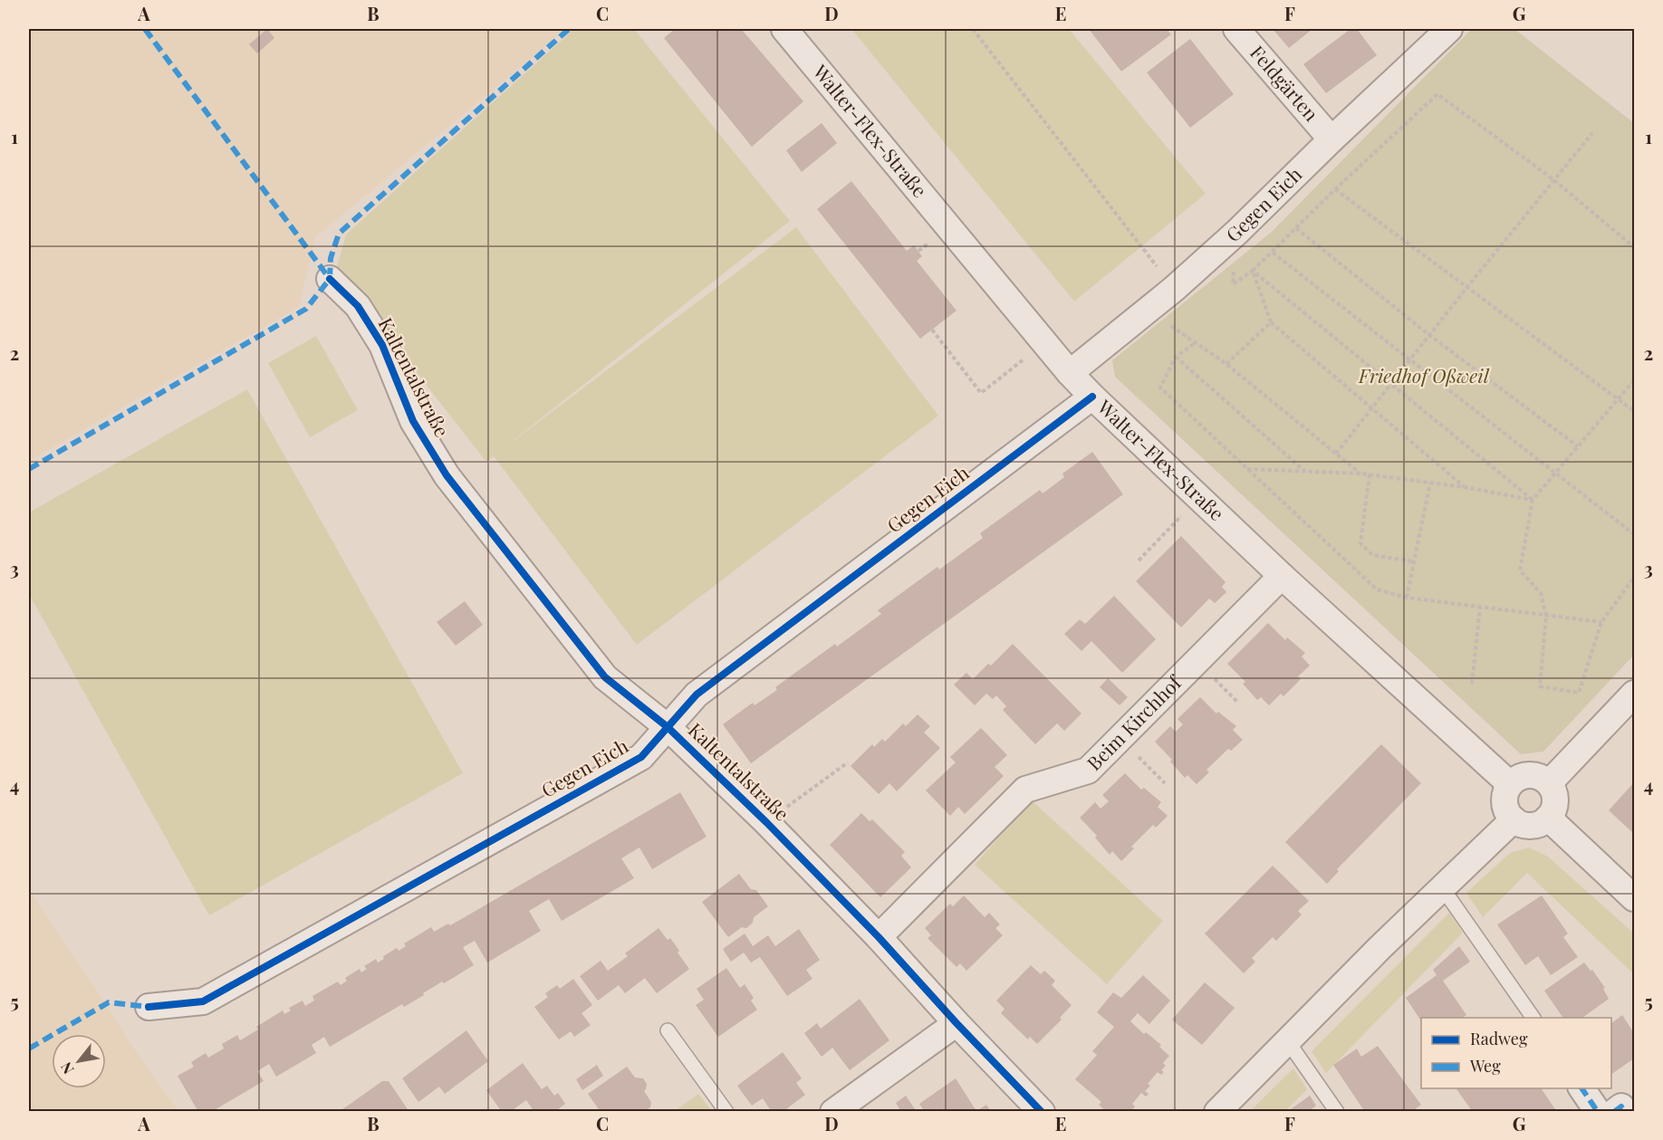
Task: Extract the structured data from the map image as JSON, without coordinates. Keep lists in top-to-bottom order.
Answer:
{
  "streets": {
    "street": [
      "Feldgärten",
      "Walter-Flex-Straße",
      "Gegen Eich",
      "Kaltentalstraße",
      "Beim Kirchhof"
    ]
  },
  "crossings": [
    ["Feldgärten", "Gegen Eich"],
    ["Walter-Flex-Straße", "Gegen Eich"],
    ["Walter-Flex-Straße", "Beim Kirchhof"],
    ["Gegen Eich", "Kaltentalstraße"],
    ["Kaltentalstraße", "Beim Kirchhof"]
  ],
  "parks": ["Friedhof Oßweil"],
  "legend": ["Radweg", "Weg"],
  "north": "bottom left",
  "grid": {
    "columns": [
      "A",
      "B",
      "C",
      "D",
      "E",
      "F",
      "G"
    ],
    "rows": [
      "1",
      "2",
      "3",
      "4",
      "5"
    ]
  }
}
